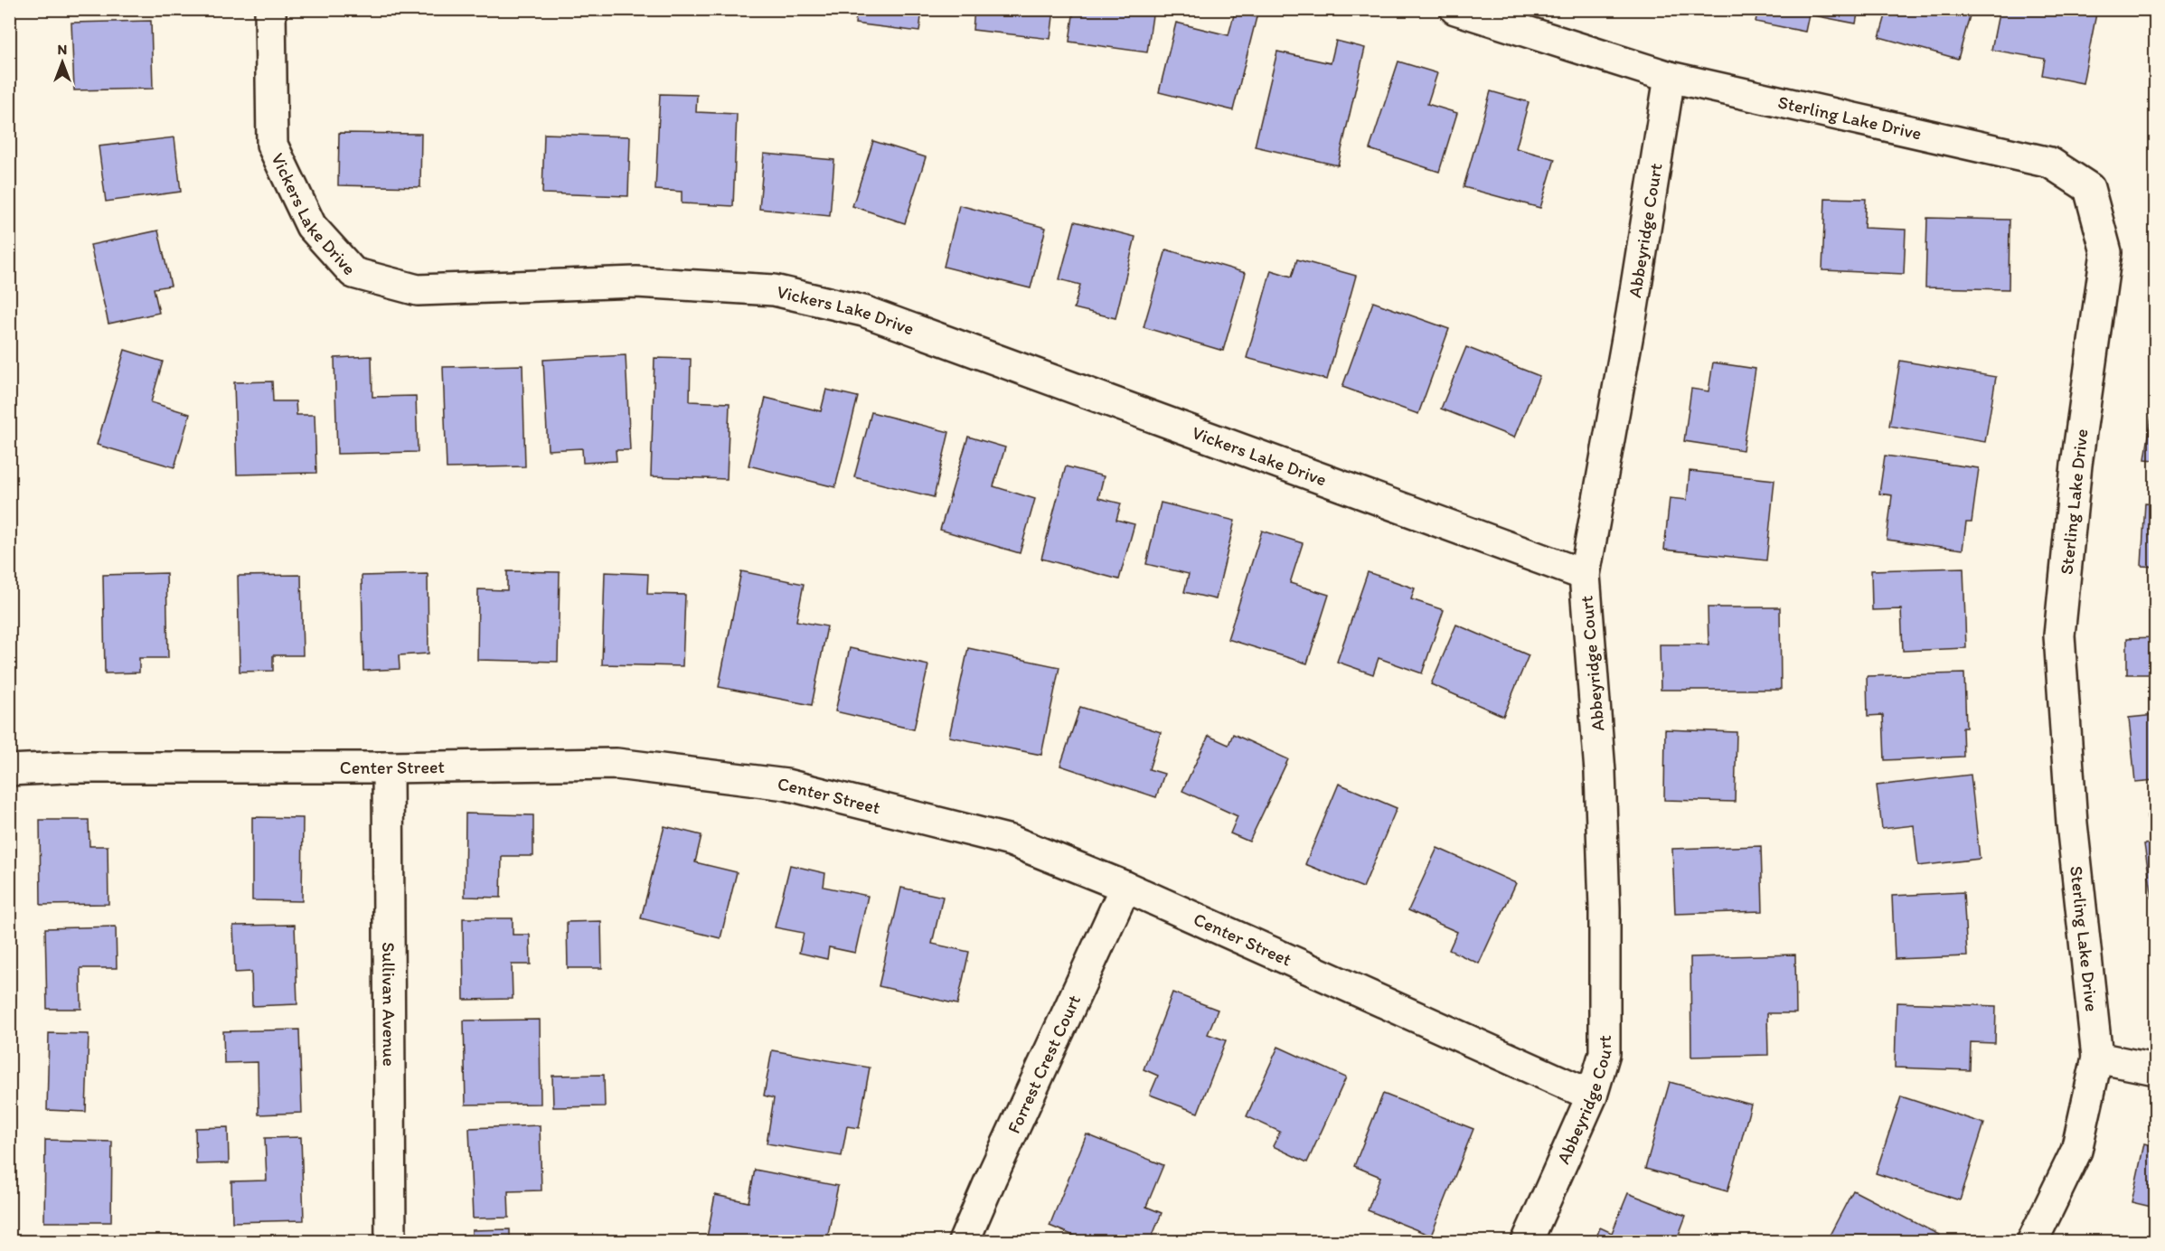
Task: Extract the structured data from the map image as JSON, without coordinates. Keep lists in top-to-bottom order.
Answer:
{
  "streets": {
    "street": [
      "Sterling Lake Drive",
      "Vickers Lake Drive",
      "Abbeyridge Court",
      "Center Street",
      "Sullivan Avenue",
      "Forrest Crest Court"
    ]
  },
  "crossings": [
    ["Sterling Lake Drive", "Abbeyridge Court"],
    ["Vickers Lake Drive", "Abbeyridge Court"],
    ["Abbeyridge Court", "Center Street"],
    ["Center Street", "Sullivan Avenue"],
    ["Center Street", "Forrest Crest Court"]
  ],
  "north": "top"
}
